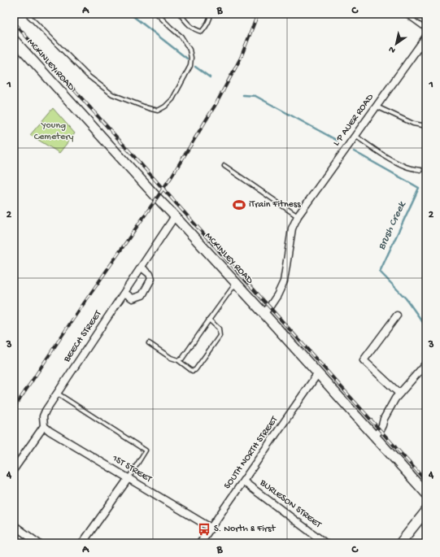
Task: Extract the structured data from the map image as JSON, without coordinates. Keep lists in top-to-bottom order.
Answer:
{
  "streets": {
    "street": [
      "MCKINLEY ROAD",
      "L P AUER ROAD",
      "BEECH STREET",
      "SOUTH NORTH STREET",
      "1ST STREET",
      "BURLESON STREET"
    ]
  },
  "crossings": [
    ["MCKINLEY ROAD", "L P AUER ROAD"],
    ["MCKINLEY ROAD", "BEECH STREET"],
    ["MCKINLEY ROAD", "SOUTH NORTH STREET"],
    ["BEECH STREET", "1ST STREET"],
    ["SOUTH NORTH STREET", "1ST STREET"],
    ["SOUTH NORTH STREET", "BURLESON STREET"]
  ],
  "water": ["Brush Creek"],
  "parks": ["Young Cemetery"],
  "places": {
    "sports": ["iTrain Fitness"],
    "bus stop": ["S. North & First"]
  },
  "north": "bottom left",
  "grid": {
    "columns": ["A", "B", "C"],
    "rows": [
      "1",
      "2",
      "3",
      "4"
    ]
  }
}
